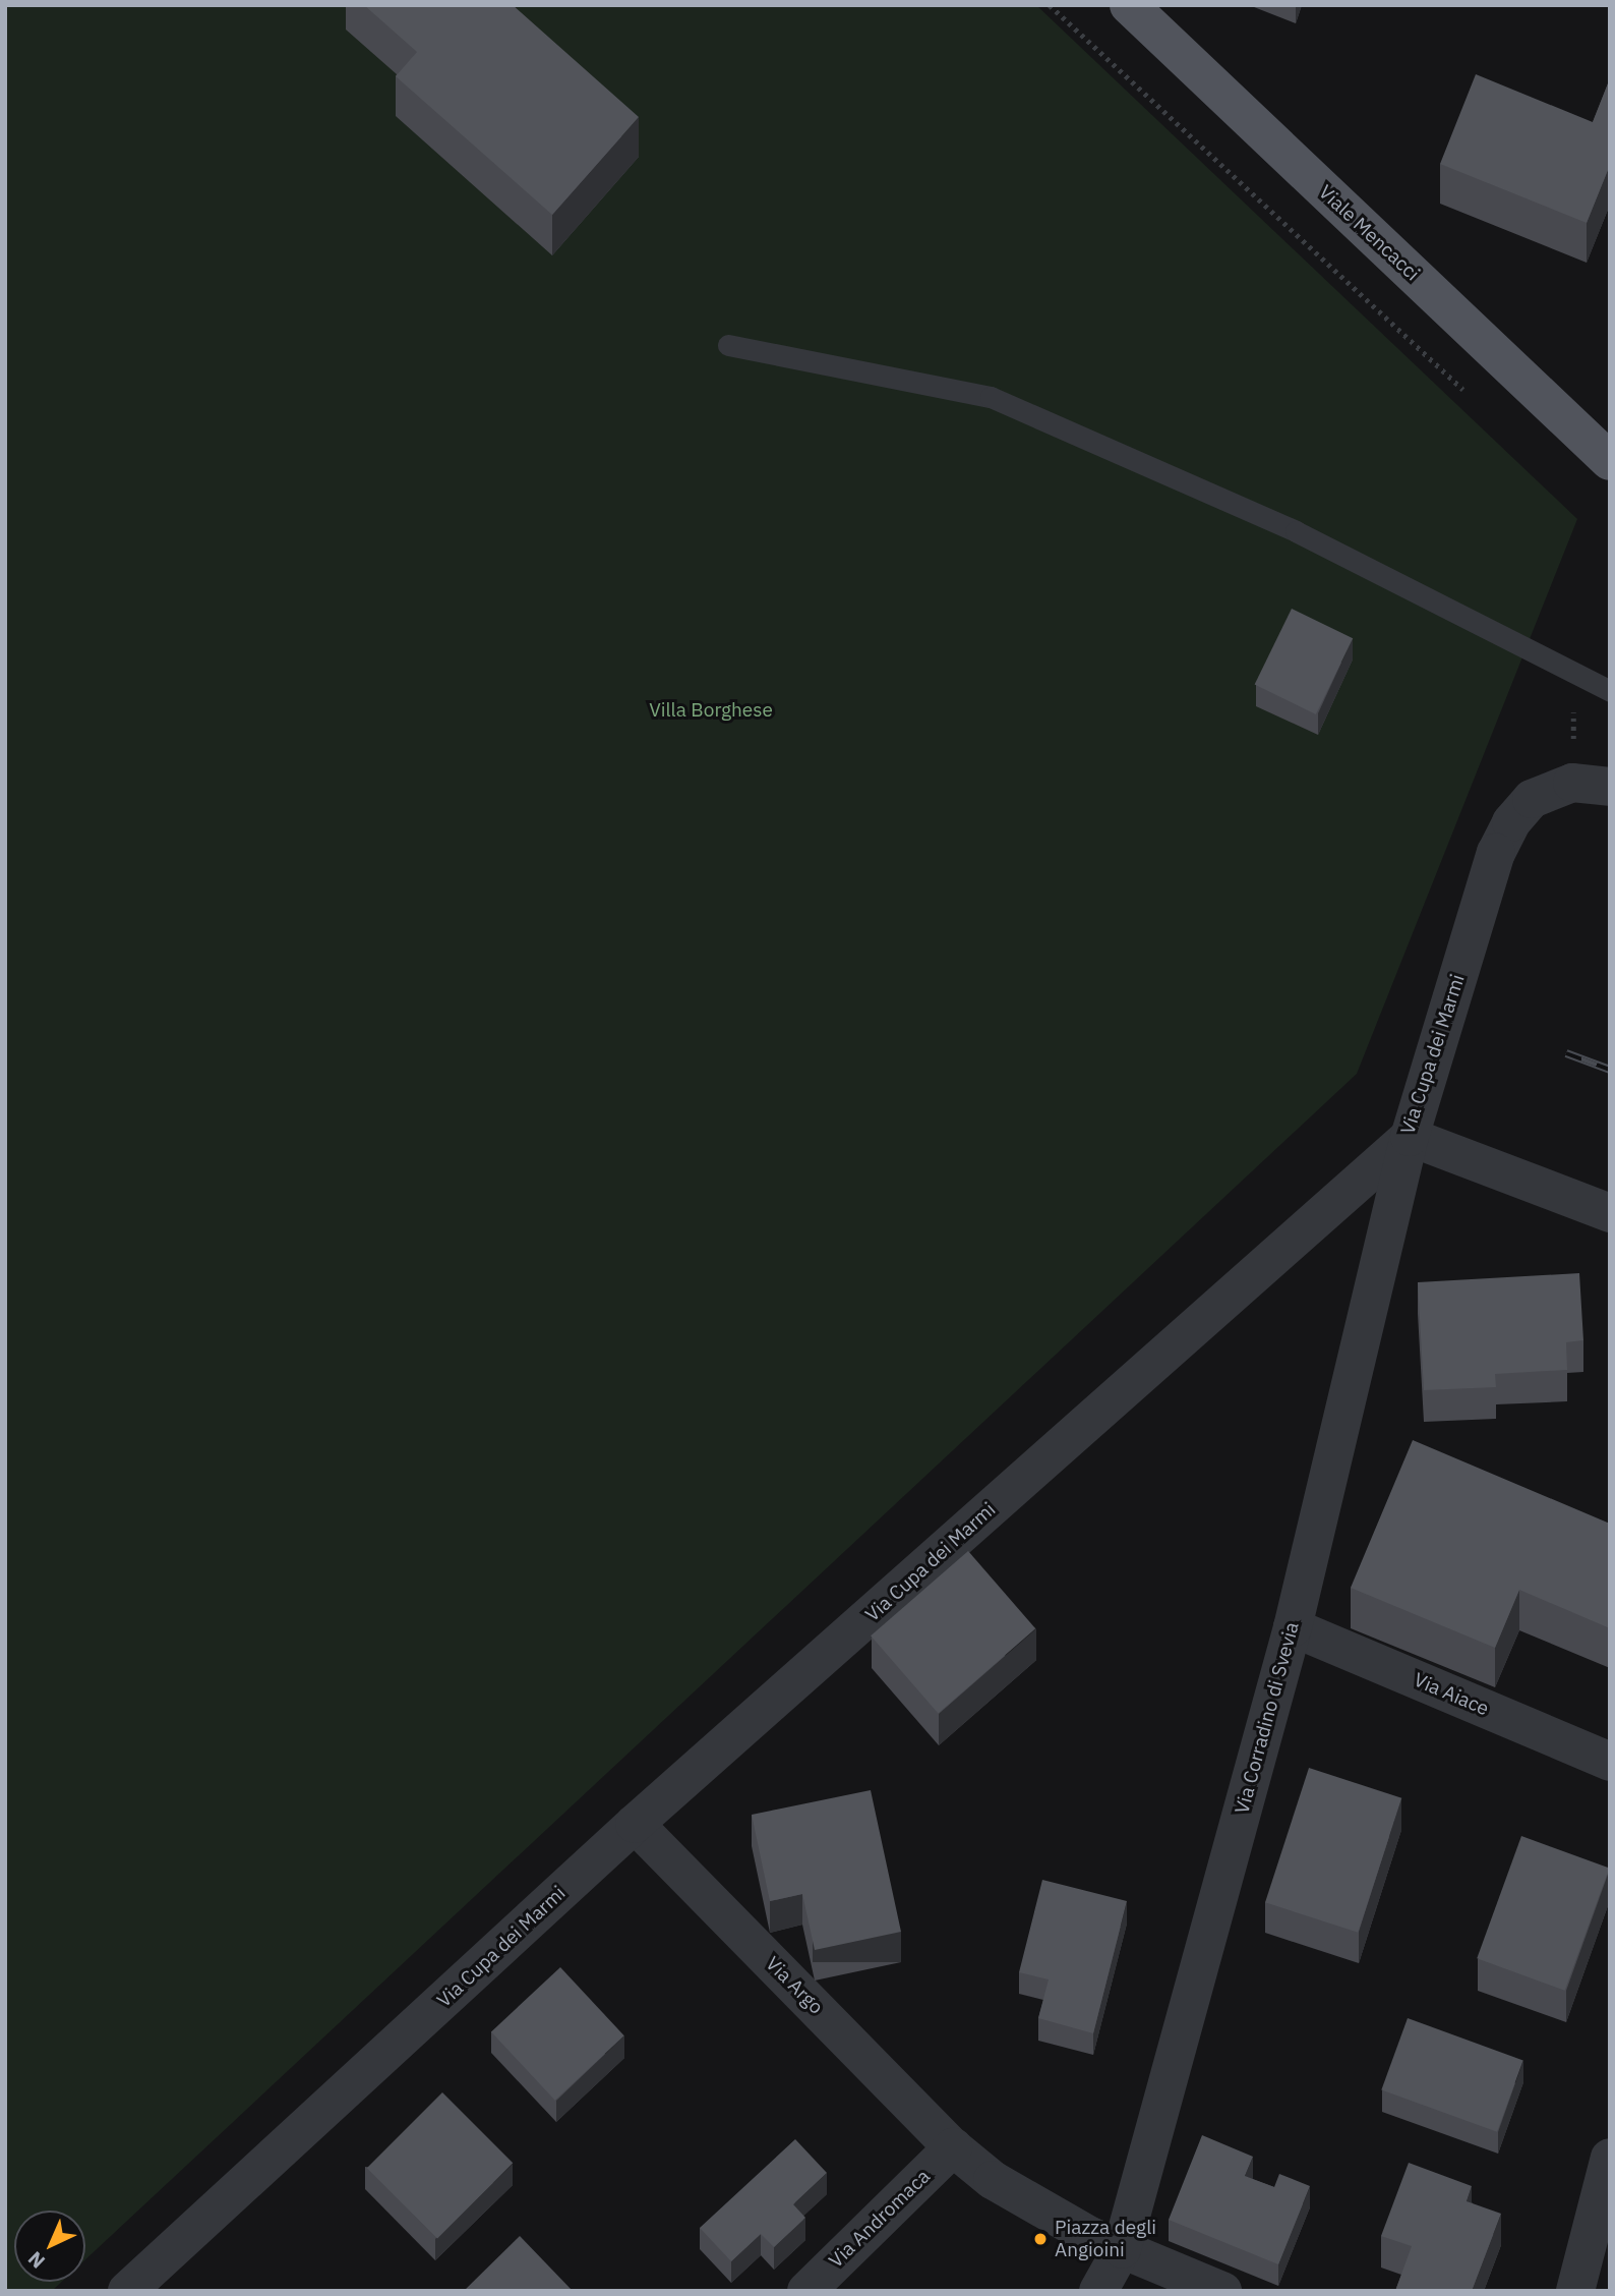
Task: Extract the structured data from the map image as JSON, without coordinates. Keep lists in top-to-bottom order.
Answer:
{
  "streets": {
    "main road": ["Viale Mencacci"],
    "street": [
      "Via Cupa dei Marmi",
      "Via Aiace",
      "Via Corradino di Svevia",
      "Via Argo",
      "Via Andromaca"
    ]
  },
  "crossings": [
    ["Via Cupa dei Marmi", "Via Corradino di Svevia"],
    ["Via Cupa dei Marmi", "Via Argo"],
    ["Via Aiace", "Via Corradino di Svevia"],
    ["Via Argo", "Via Andromaca"]
  ],
  "parks": ["Villa Borghese"],
  "places": ["Piazza degli Angioini"],
  "north": "bottom left"
}
